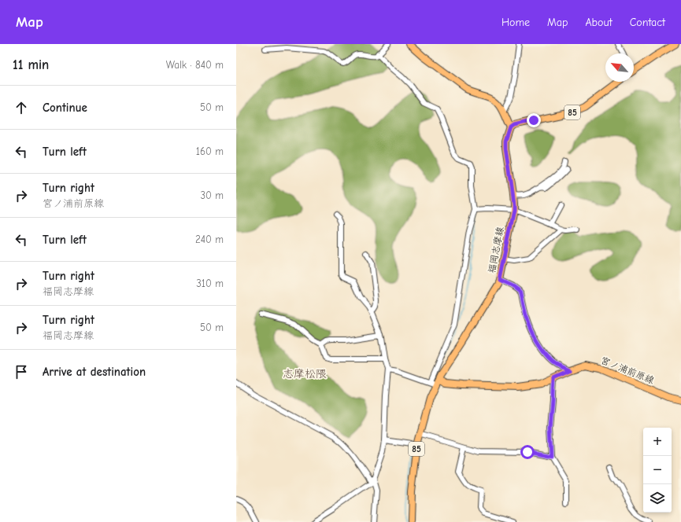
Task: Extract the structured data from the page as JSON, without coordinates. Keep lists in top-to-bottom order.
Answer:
{
  "streets": {
    "main road": ["85", "福岡志摩線", "宮ノ浦前原線"]
  },
  "crossings": [
    ["85", "福岡志摩線"],
    ["福岡志摩線", "宮ノ浦前原線"]
  ],
  "districts": ["志摩松隈"],
  "north": "top left",
  "page": {
    "header": "Map",
    "nav": [
      "Home",
      "Map",
      "About",
      "Contact"
    ],
    "heading": ["11 min", "Walk · 840 m"],
    "list": [
      ["Continue", "50 m"],
      ["Turn left", "160 m"],
      ["Turn right", "宮ノ浦前原線", "30 m"],
      ["Turn left", "240 m"],
      ["Turn right", "福岡志摩線", "310 m"],
      ["Turn right", "福岡志摩線", "50 m"],
      "Arrive at destination"
    ],
    "map_buttons": ["+", "−"]
  }
}
